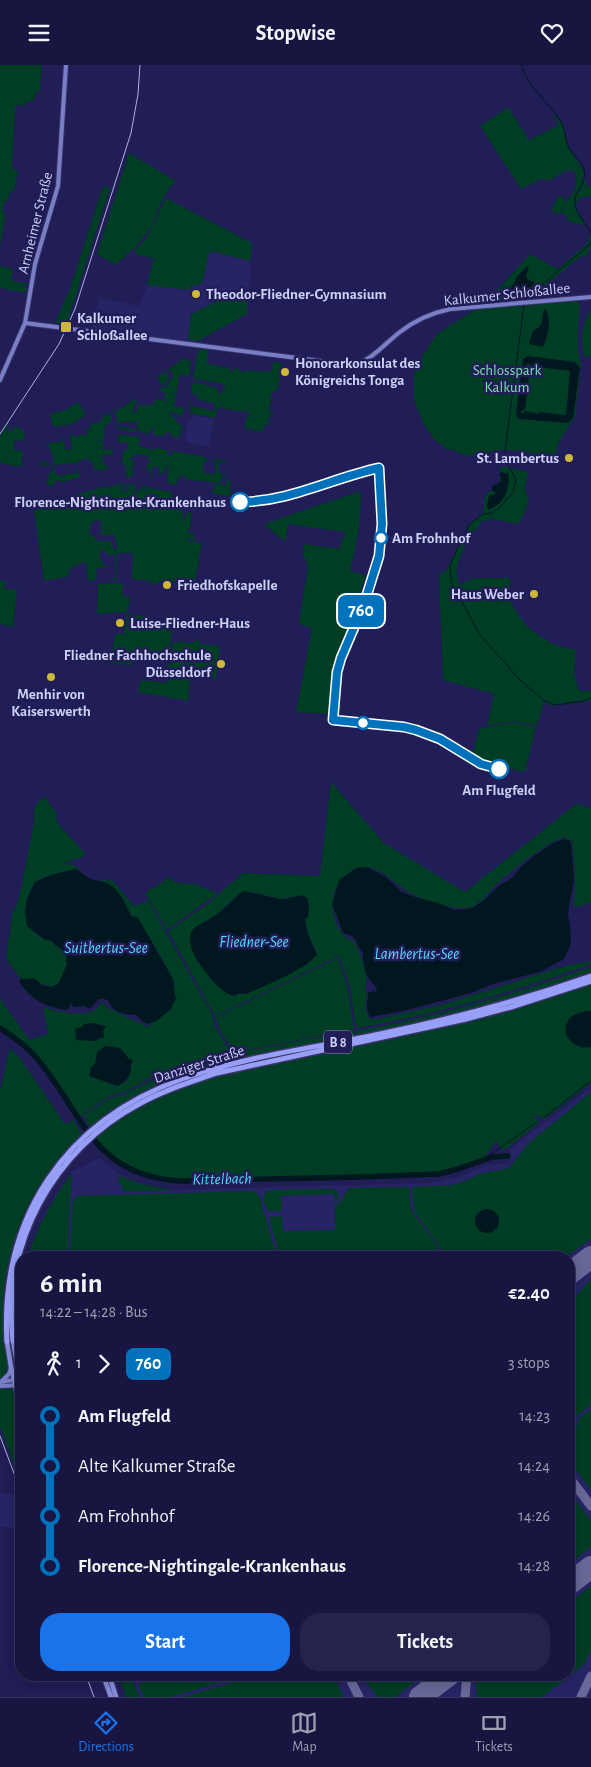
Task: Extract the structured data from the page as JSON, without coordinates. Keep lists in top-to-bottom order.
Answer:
{
  "streets": {
    "highway": ["B 8", "Danziger Straße"],
    "main road": ["Arnheimer Straße", "Kalkumer Schloßallee"]
  },
  "crossings": [
    ["Arnheimer Straße", "Kalkumer Schloßallee"]
  ],
  "water": [
    "Fliedner-See",
    "Suitbertus-See",
    "Lambertus-See",
    "Kittelbach"
  ],
  "parks": ["Schlosspark Kalkum"],
  "places": {
    "other": [
      "Theodor-Fliedner-Gymnasium",
      "Honorarkonsulat des Königreichs Tonga",
      "St. Lambertus",
      "Florence-Nightingale-Krankenhaus",
      "Am Frohnhof",
      "Friedhofskapelle",
      "Haus Weber",
      "Luise-Fliedner-Haus",
      "Fliedner Fachhochschule Düsseldorf",
      "Menhir von Kaiserswerth",
      "Am Flugfeld"
    ],
    "transit": ["Kalkumer Schloßallee"]
  },
  "lines": ["bus line 760"],
  "page": {
    "header": "Stopwise",
    "on_map": "760",
    "heading": ["6 min", "14:22 – 14:28 · Bus", "€2.40"],
    "legs": ["1", "760", "3 stops"],
    "list": [
      {
        "name": "Am Flugfeld",
        "value": "14:23"
      },
      {
        "name": "Alte Kalkumer Straße",
        "value": "14:24"
      },
      {
        "name": "Am Frohnhof",
        "value": "14:26"
      },
      {
        "name": "Florence-Nightingale-Krankenhaus",
        "value": "14:28"
      }
    ],
    "buttons": ["Start", "Tickets"],
    "tabs": ["Directions", "Map", "Tickets"]
  }
}
